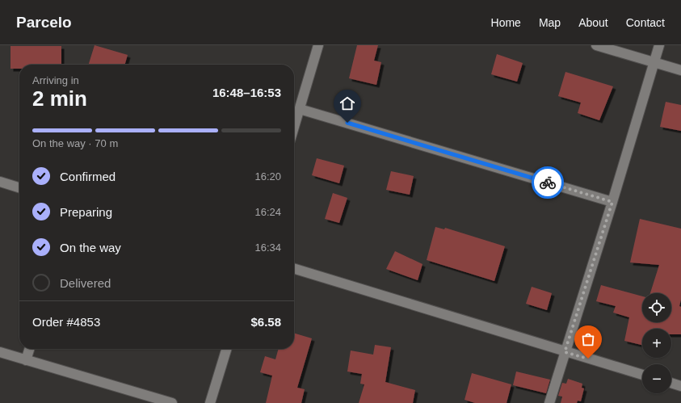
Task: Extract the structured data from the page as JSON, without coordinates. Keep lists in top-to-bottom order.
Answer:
{
  "page": {
    "header": "Parcelo",
    "nav": [
      "Home",
      "Map",
      "About",
      "Contact"
    ],
    "heading": ["2 min", "Arriving in", "16:48–16:53"],
    "panel": ["Order #4853", "$6.58"],
    "bar": "On the way · 70 m",
    "list": [
      ["Confirmed", "16:20"],
      ["Preparing", "16:24"],
      ["On the way", "16:34"],
      "Delivered"
    ],
    "map_buttons": ["+", "−"]
  }
}
